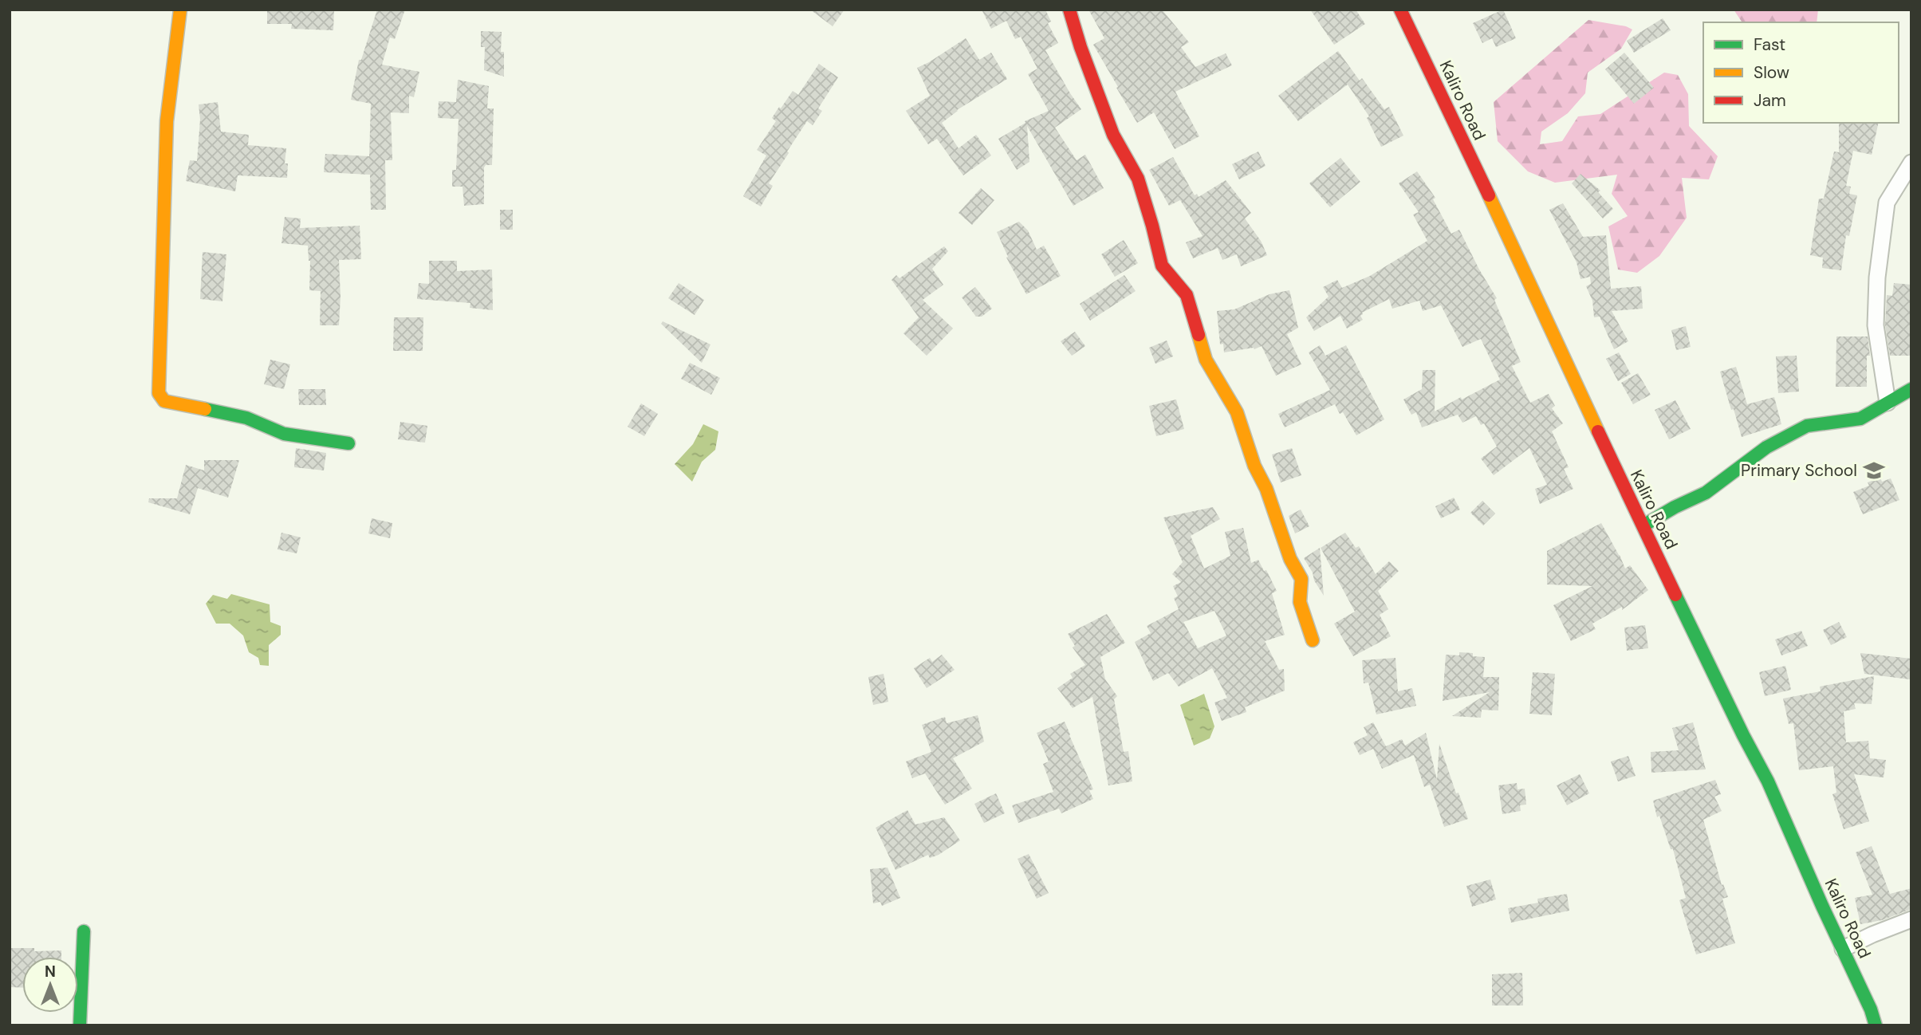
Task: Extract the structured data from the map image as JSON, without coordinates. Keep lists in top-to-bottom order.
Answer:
{
  "streets": {
    "street": ["Kaliro Road"]
  },
  "places": {
    "school or university": ["Primary School"]
  },
  "legend": ["Fast", "Slow", "Jam"],
  "north": "top"
}
